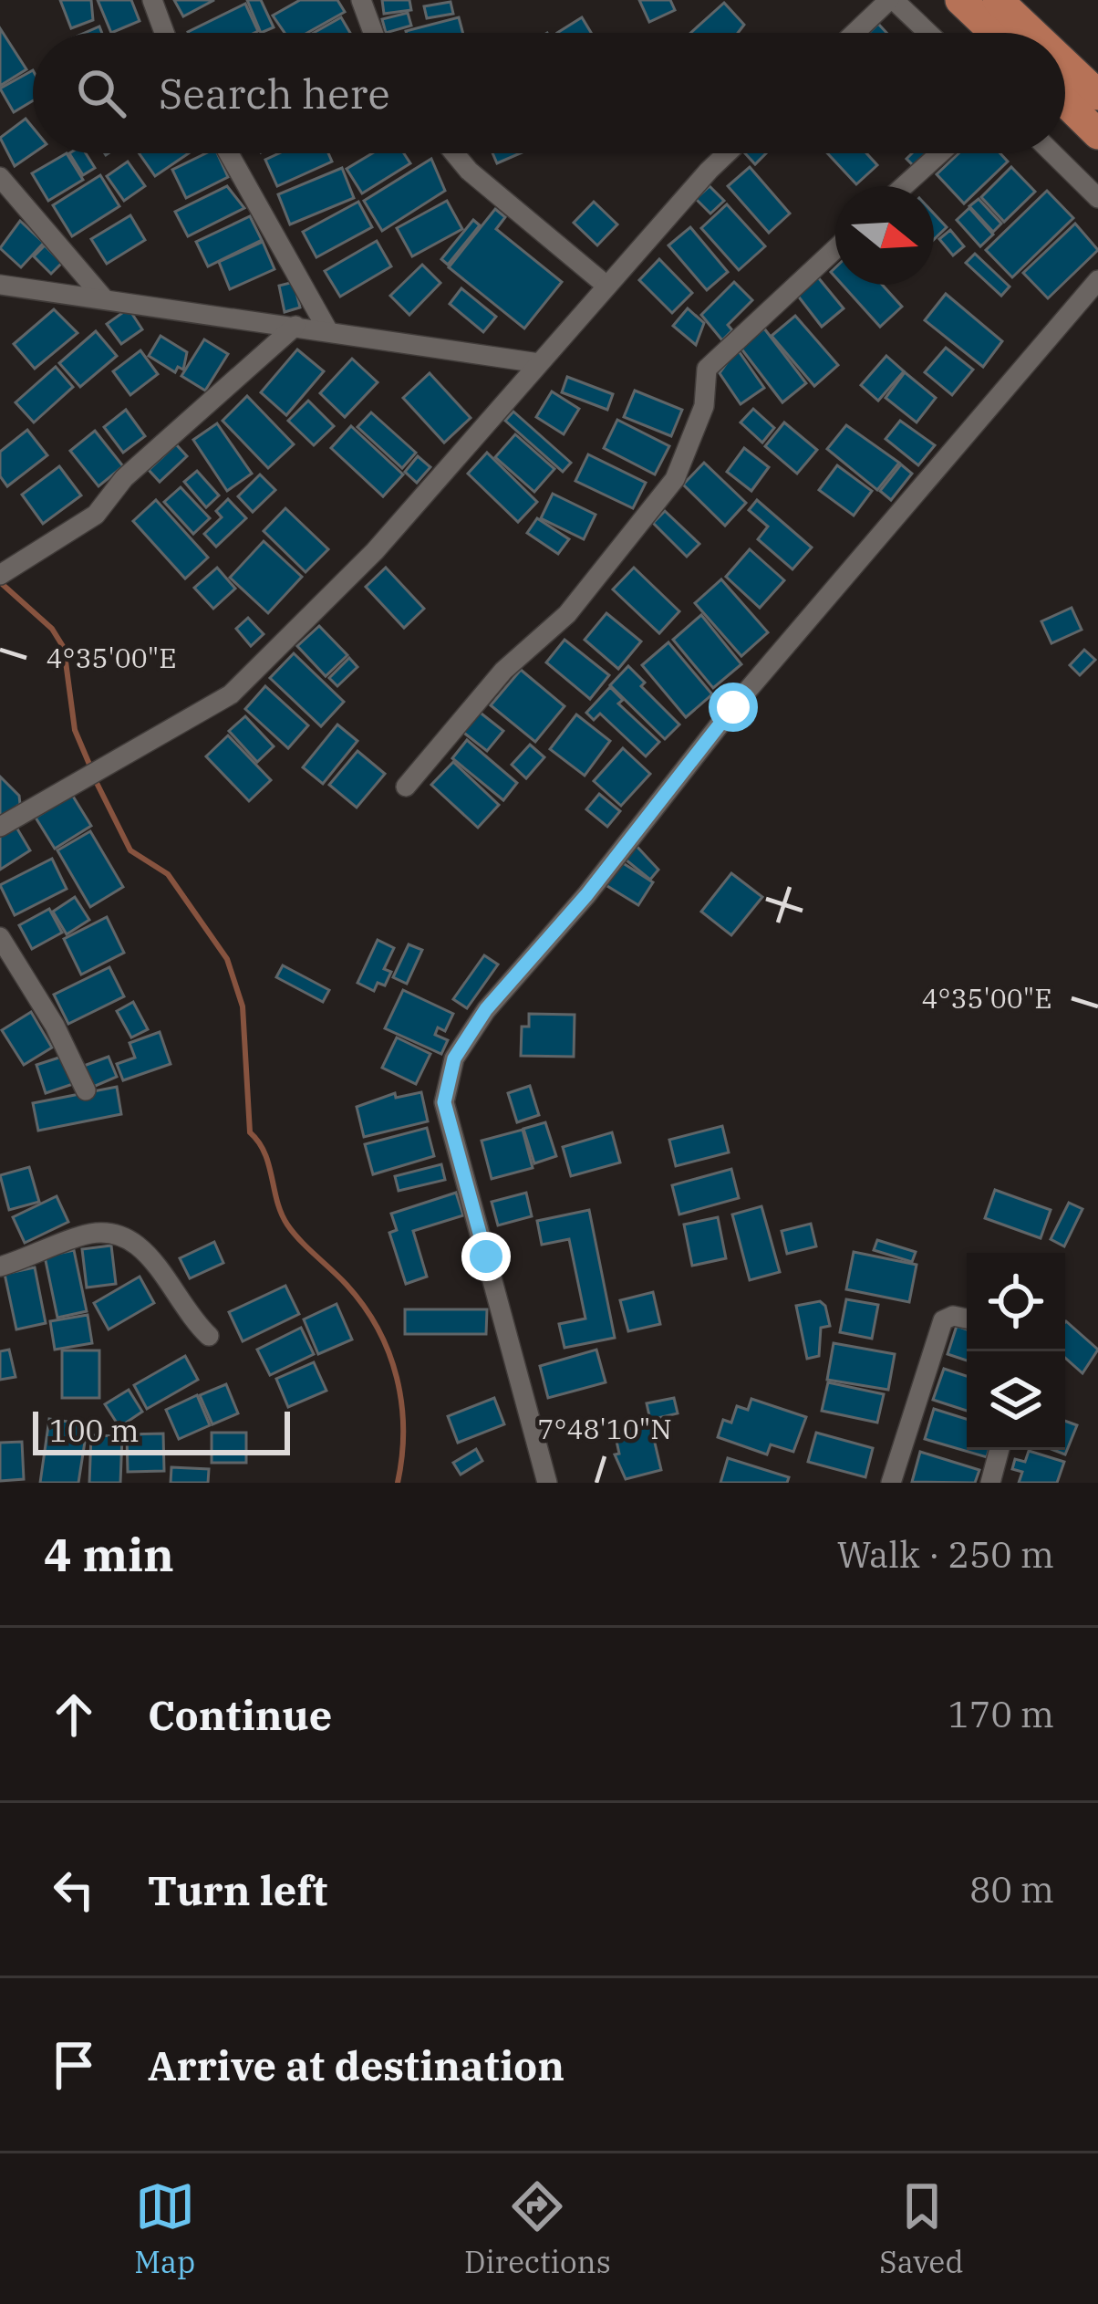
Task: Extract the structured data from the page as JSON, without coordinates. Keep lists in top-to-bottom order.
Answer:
{
  "scale_bar": "100 m",
  "north": "right",
  "page": {
    "search": "Search here",
    "scale": "100 m",
    "heading": ["4 min", "Walk · 250 m"],
    "list": [
      ["Continue", "170 m"],
      ["Turn left", "80 m"],
      "Arrive at destination"
    ],
    "nav": ["Map", "Directions", "Saved"]
  },
  "coordinates": ["4°35'00\"E", "7°48'10\"N"]
}
